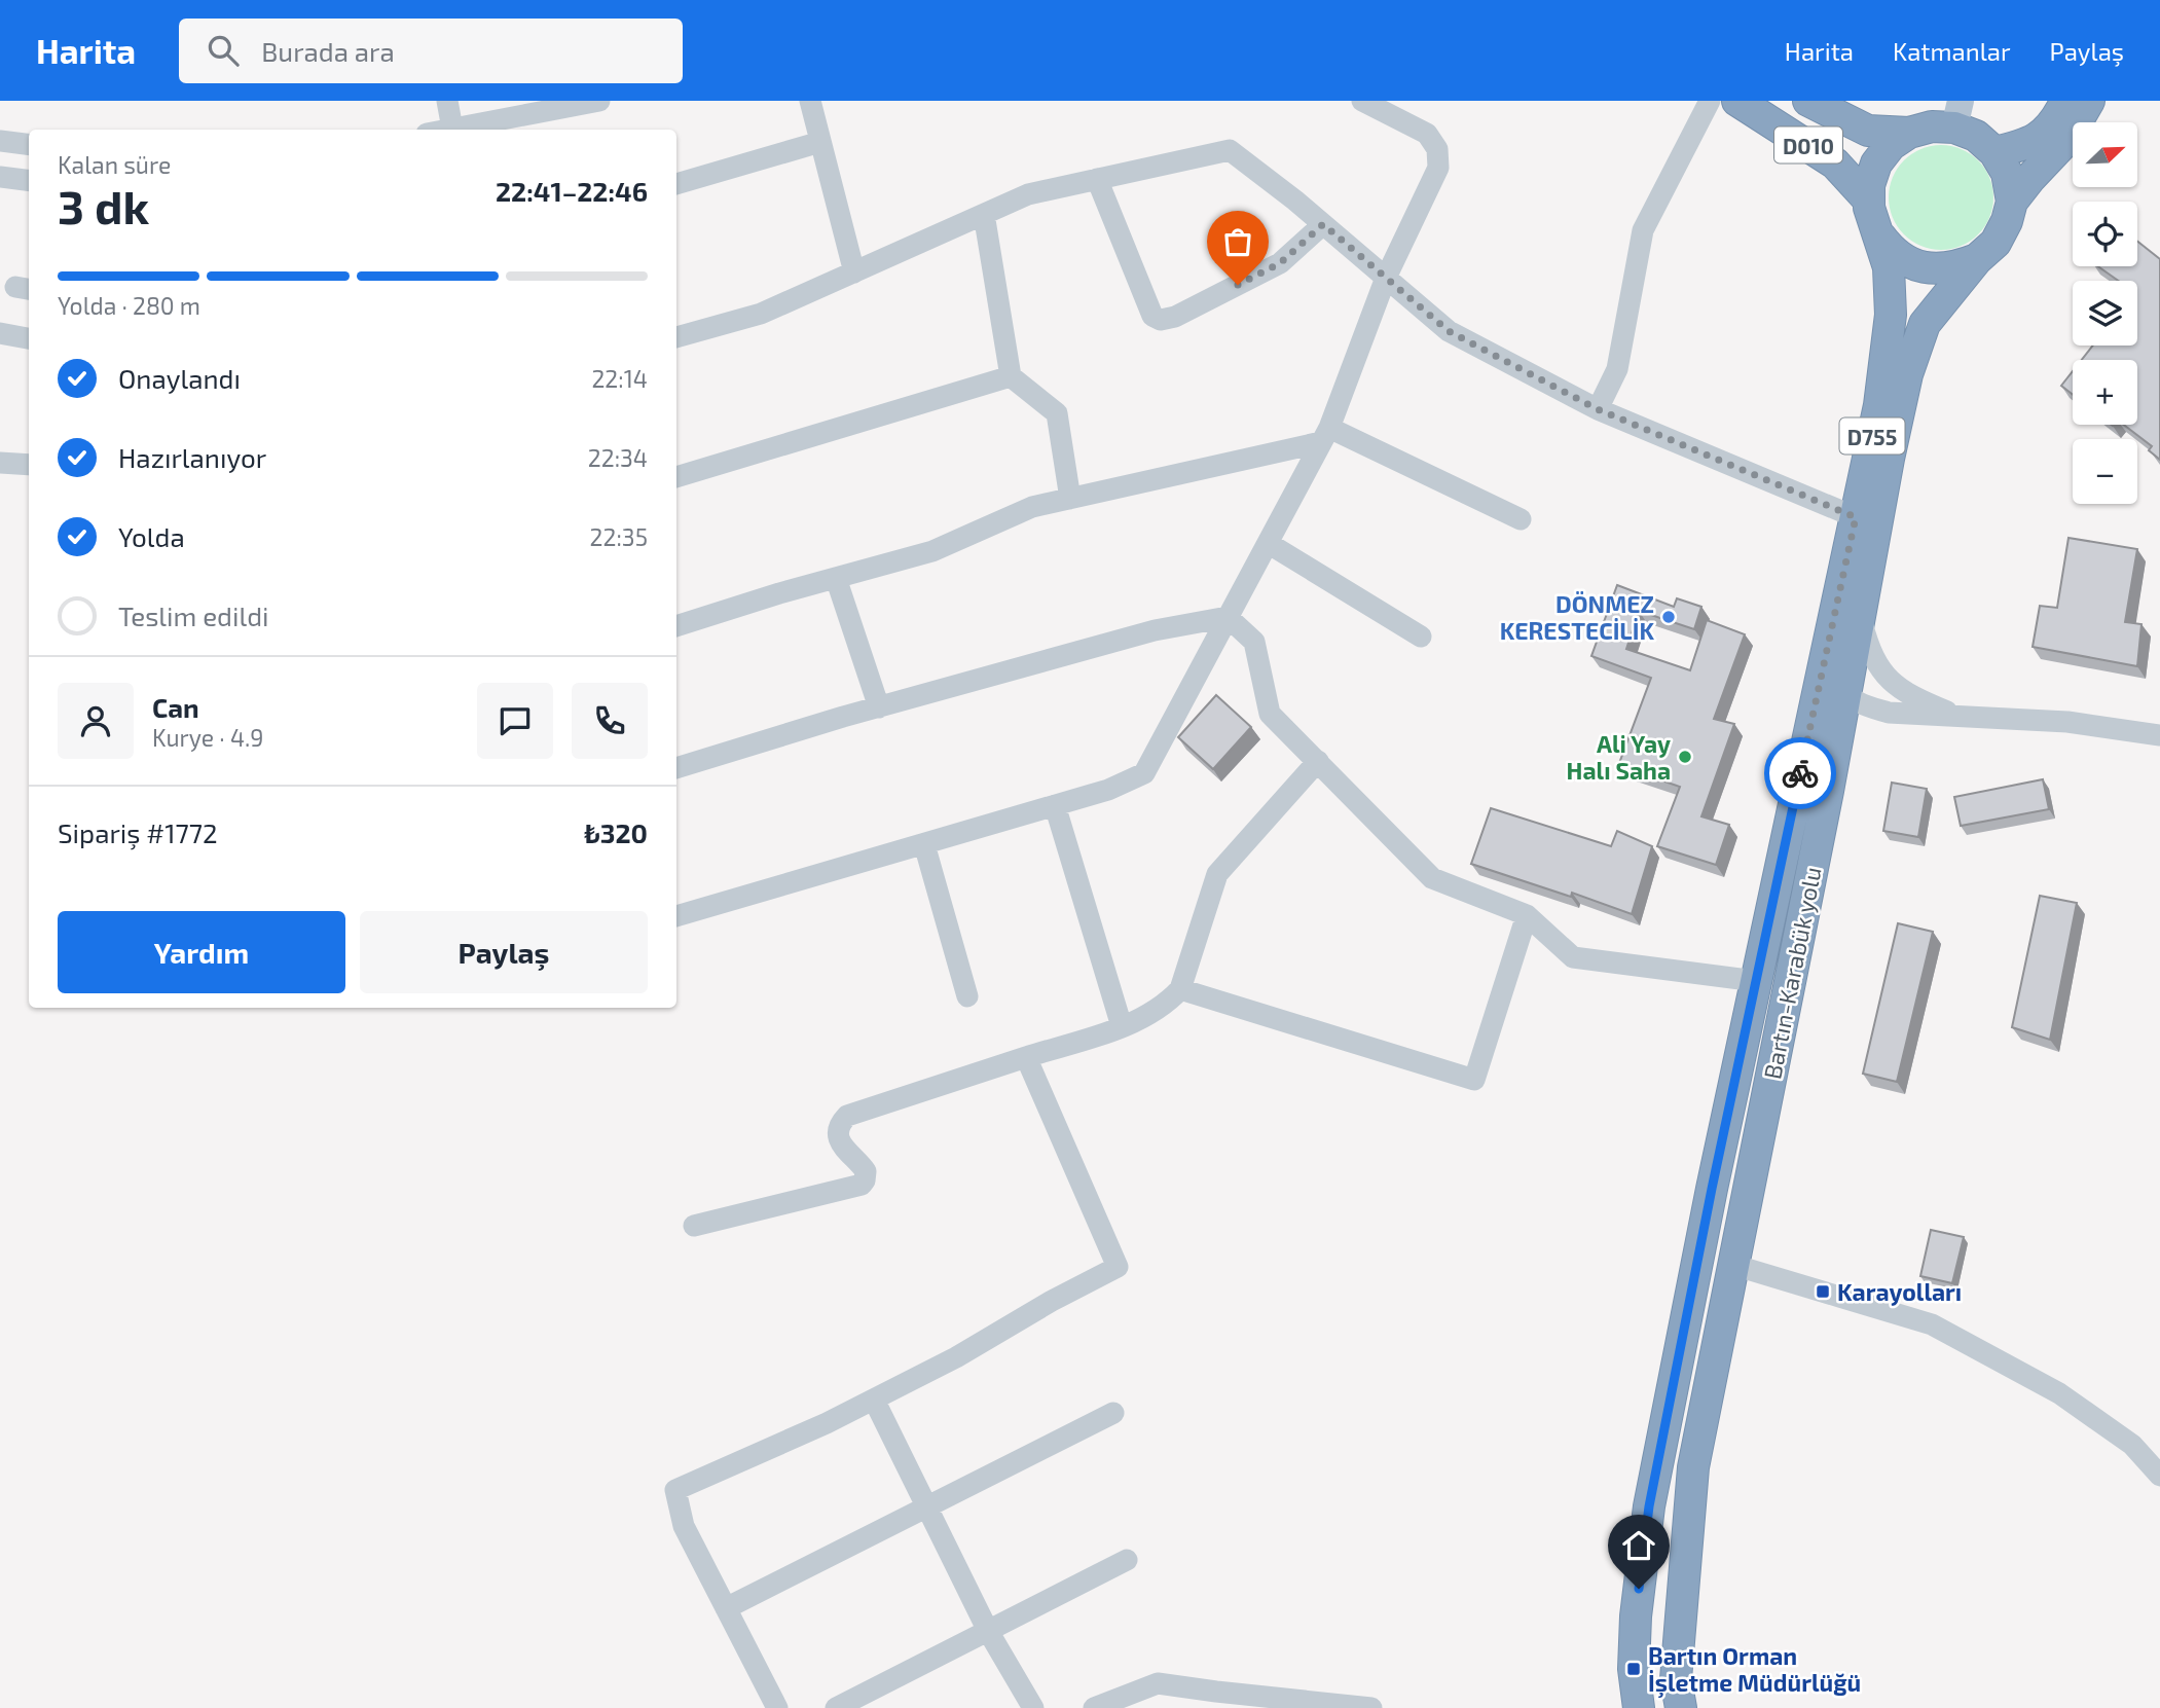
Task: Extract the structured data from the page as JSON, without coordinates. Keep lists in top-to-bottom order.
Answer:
{
  "streets": {
    "highway": ["D010", "D755", "Bartın-Karabük yolu"]
  },
  "crossings": [
    ["D010", "Bartın-Karabük yolu"]
  ],
  "places": {
    "other": ["DÖNMEZ KERESTECİLİK", "Ali Yay Halı Saha"],
    "transit": ["Karayolları", "Bartın Orman İşletme Müdürlüğü"]
  },
  "north": "top right",
  "page": {
    "header": "Harita",
    "search": "Burada ara",
    "nav": ["Harita", "Katmanlar", "Paylaş"],
    "map_buttons": ["+", "−"],
    "heading": ["3 dk", "Kalan süre", "22:41–22:46"],
    "panel": [
      "Can",
      "Kurye · 4.9",
      "Sipariş #1772",
      "₺320"
    ],
    "bar": "Yolda · 280 m",
    "list": [
      ["Onaylandı", "22:14"],
      ["Hazırlanıyor", "22:34"],
      ["Yolda", "22:35"],
      "Teslim edildi"
    ],
    "buttons": ["Yardım", "Paylaş"]
  }
}
